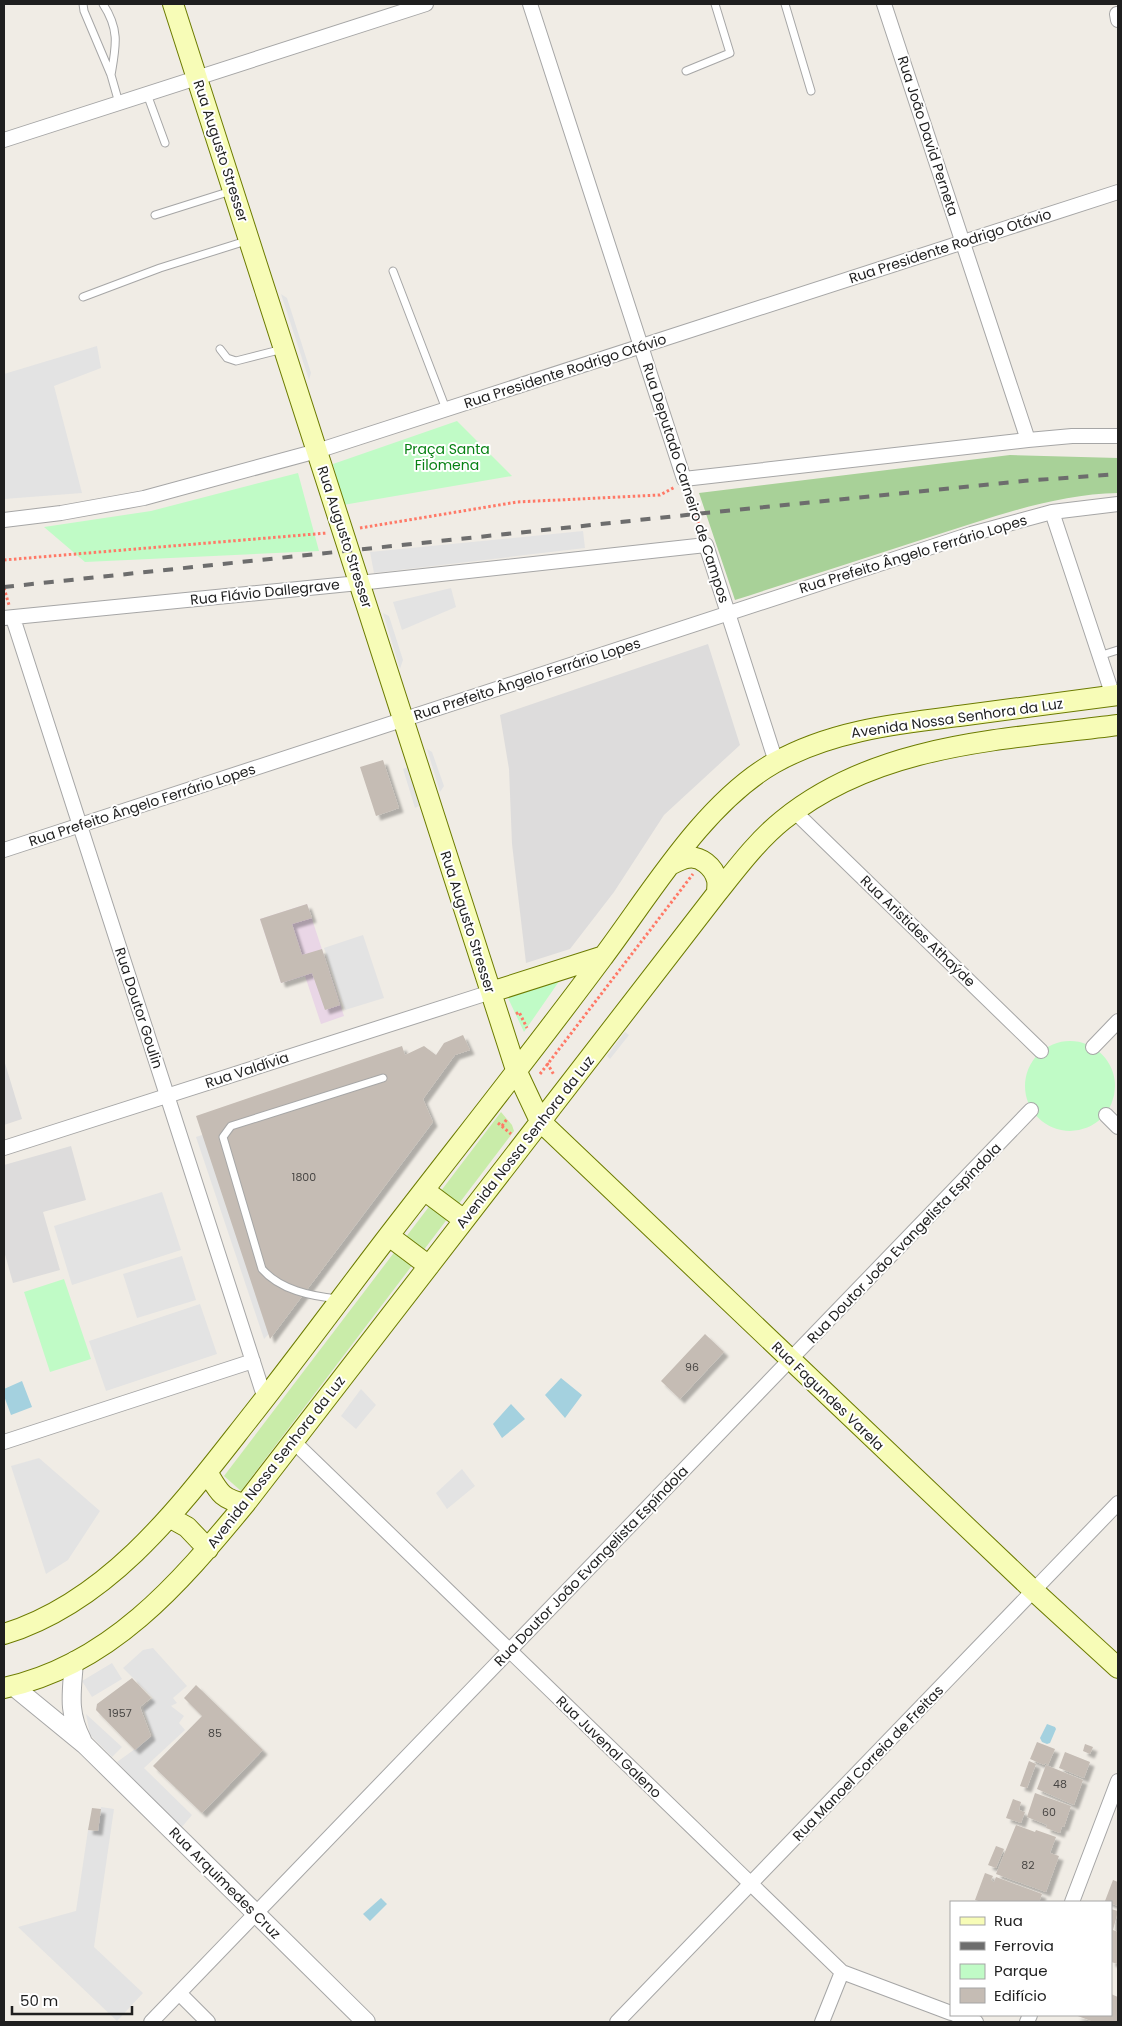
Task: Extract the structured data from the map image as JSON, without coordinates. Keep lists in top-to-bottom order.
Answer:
{
  "streets": {
    "main road": ["Rua Augusto Stresser", "Avenida Nossa Senhora da Luz", "Rua Fagundes Varela"],
    "street": [
      "Rua João David Perneta",
      "Rua Presidente Rodrigo Otávio",
      "Rua Deputado Carneiro de Campos",
      "Rua Prefeito Ângelo Ferrário Lopes",
      "Rua Flávio Dallegrave",
      "Rua Aristides Athaýde",
      "Rua Doutor Goulin",
      "Rua Valdívia",
      "Rua Doutor João Evangelista Espíndola",
      "Rua Juvenal Galeno",
      "Rua Manoel Correia de Freitas",
      "Rua Arquimedes Cruz"
    ]
  },
  "crossings": [
    ["Rua João David Perneta", "Rua Presidente Rodrigo Otávio"],
    ["Rua Augusto Stresser", "Rua Presidente Rodrigo Otávio"],
    ["Rua Augusto Stresser", "Rua Prefeito Ângelo Ferrário Lopes"],
    ["Rua Augusto Stresser", "Rua Flávio Dallegrave"],
    ["Rua Augusto Stresser", "Avenida Nossa Senhora da Luz"],
    ["Rua Augusto Stresser", "Rua Valdívia"],
    ["Rua Augusto Stresser", "Rua Fagundes Varela"],
    ["Rua Presidente Rodrigo Otávio", "Rua Deputado Carneiro de Campos"],
    ["Rua Deputado Carneiro de Campos", "Rua Prefeito Ângelo Ferrário Lopes"],
    ["Rua Deputado Carneiro de Campos", "Rua Flávio Dallegrave"],
    ["Rua Deputado Carneiro de Campos", "Avenida Nossa Senhora da Luz"],
    ["Rua Prefeito Ângelo Ferrário Lopes", "Rua Doutor Goulin"],
    ["Rua Flávio Dallegrave", "Rua Doutor Goulin"],
    ["Avenida Nossa Senhora da Luz", "Rua Aristides Athaýde"],
    ["Avenida Nossa Senhora da Luz", "Rua Doutor Goulin"],
    ["Avenida Nossa Senhora da Luz", "Rua Fagundes Varela"],
    ["Avenida Nossa Senhora da Luz", "Rua Juvenal Galeno"],
    ["Avenida Nossa Senhora da Luz", "Rua Arquimedes Cruz"],
    ["Rua Doutor Goulin", "Rua Valdívia"],
    ["Rua Doutor João Evangelista Espíndola", "Rua Fagundes Varela"],
    ["Rua Doutor João Evangelista Espíndola", "Rua Juvenal Galeno"],
    ["Rua Doutor João Evangelista Espíndola", "Rua Arquimedes Cruz"],
    ["Rua Fagundes Varela", "Rua Manoel Correia de Freitas"],
    ["Rua Juvenal Galeno", "Rua Manoel Correia de Freitas"]
  ],
  "parks": ["Praça Santa Filomena"],
  "house_numbers": [
    "1800",
    "96",
    "1957",
    "85",
    "48",
    "60",
    "82"
  ],
  "legend": [
    "Rua",
    "Ferrovia",
    "Parque",
    "Edifício"
  ],
  "scale_bar": "50 m"
}
